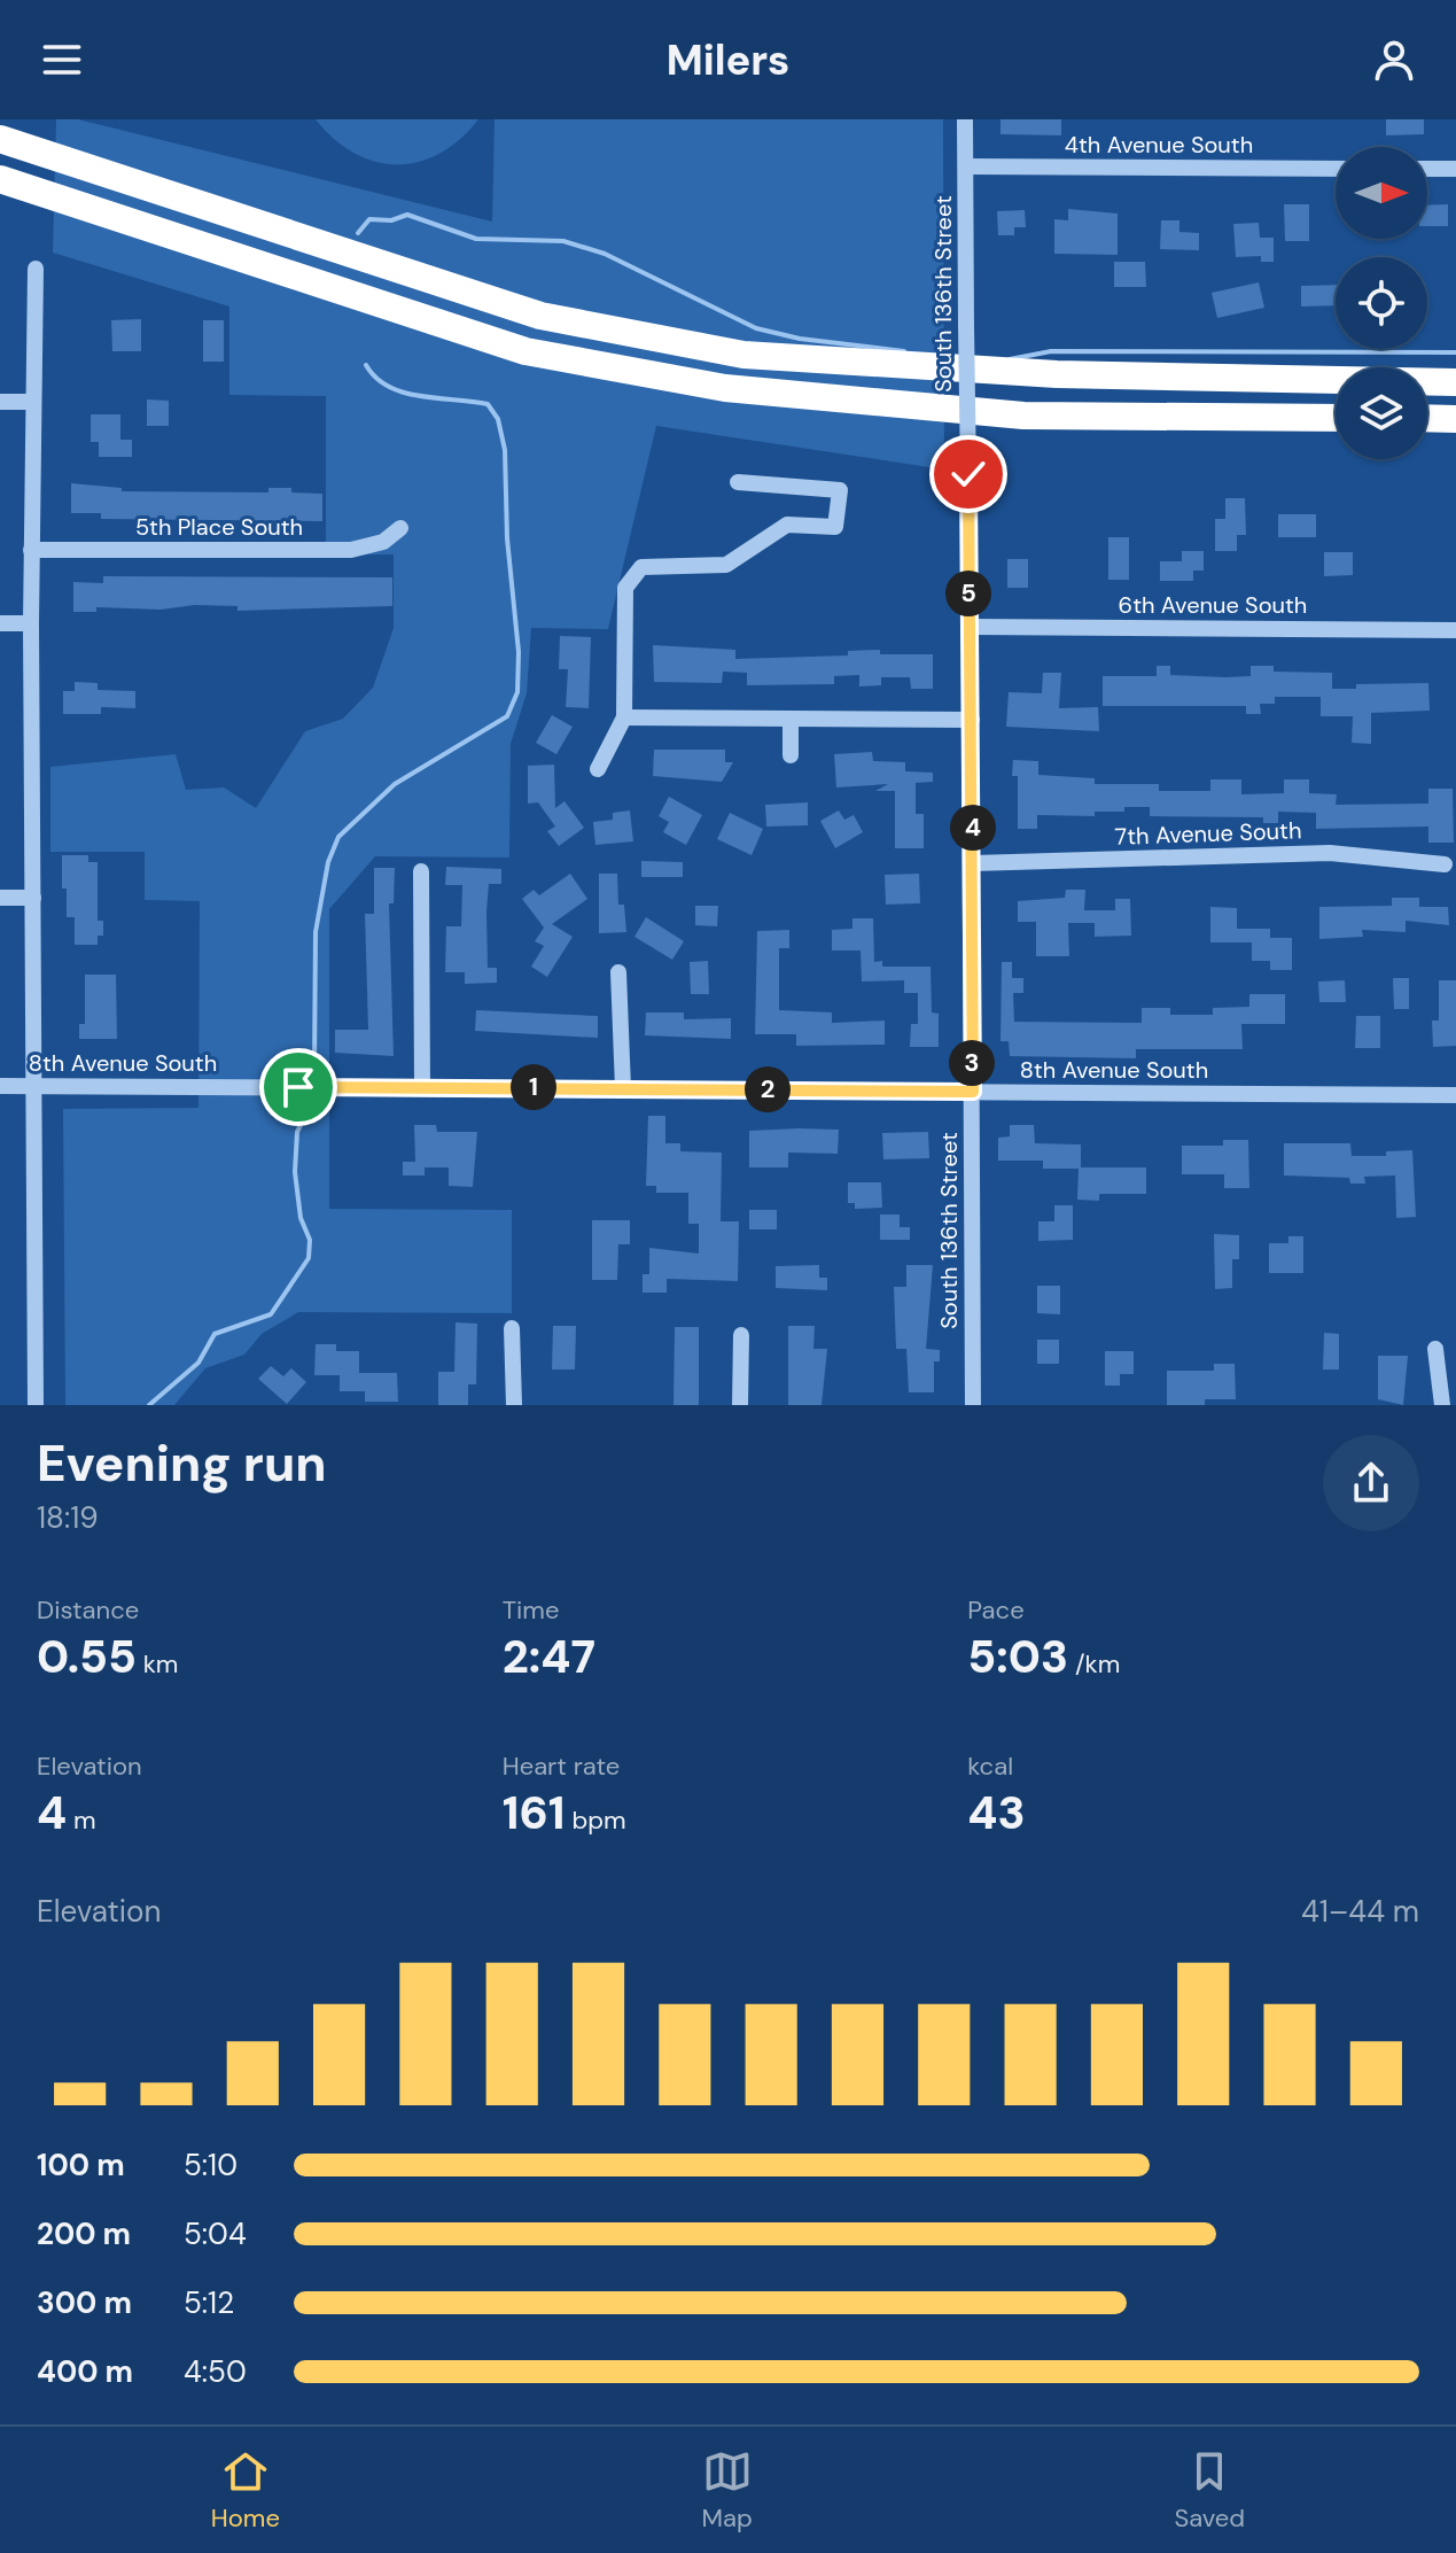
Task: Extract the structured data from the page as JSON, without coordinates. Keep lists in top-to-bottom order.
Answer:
{
  "streets": {
    "street": [
      "4th Avenue South",
      "South 136th Street",
      "5th Place South",
      "6th Avenue South",
      "7th Avenue South",
      "8th Avenue South"
    ]
  },
  "crossings": [
    ["4th Avenue South", "South 136th Street"],
    ["South 136th Street", "6th Avenue South"],
    ["South 136th Street", "7th Avenue South"],
    ["South 136th Street", "8th Avenue South"]
  ],
  "north": "right",
  "page": {
    "header": "Milers",
    "pins": [
      "5",
      "4",
      "3",
      "1",
      "2"
    ],
    "heading": ["Evening run", "18:19"],
    "stats": [
      ["Distance", "0.55 km"],
      ["Time", "2:47"],
      ["Pace", "5:03 /km"],
      ["Elevation", "4 m"],
      ["Heart rate", "161 bpm"],
      ["kcal", "43"]
    ],
    "chart": ["Elevation", "41–44 m"],
    "list": [
      {
        "name": "100 m",
        "note": "5:10"
      },
      {
        "name": "200 m",
        "note": "5:04"
      },
      {
        "name": "300 m",
        "note": "5:12"
      },
      {
        "name": "400 m",
        "note": "4:50"
      }
    ],
    "tabs": ["Home", "Map", "Saved"]
  }
}
